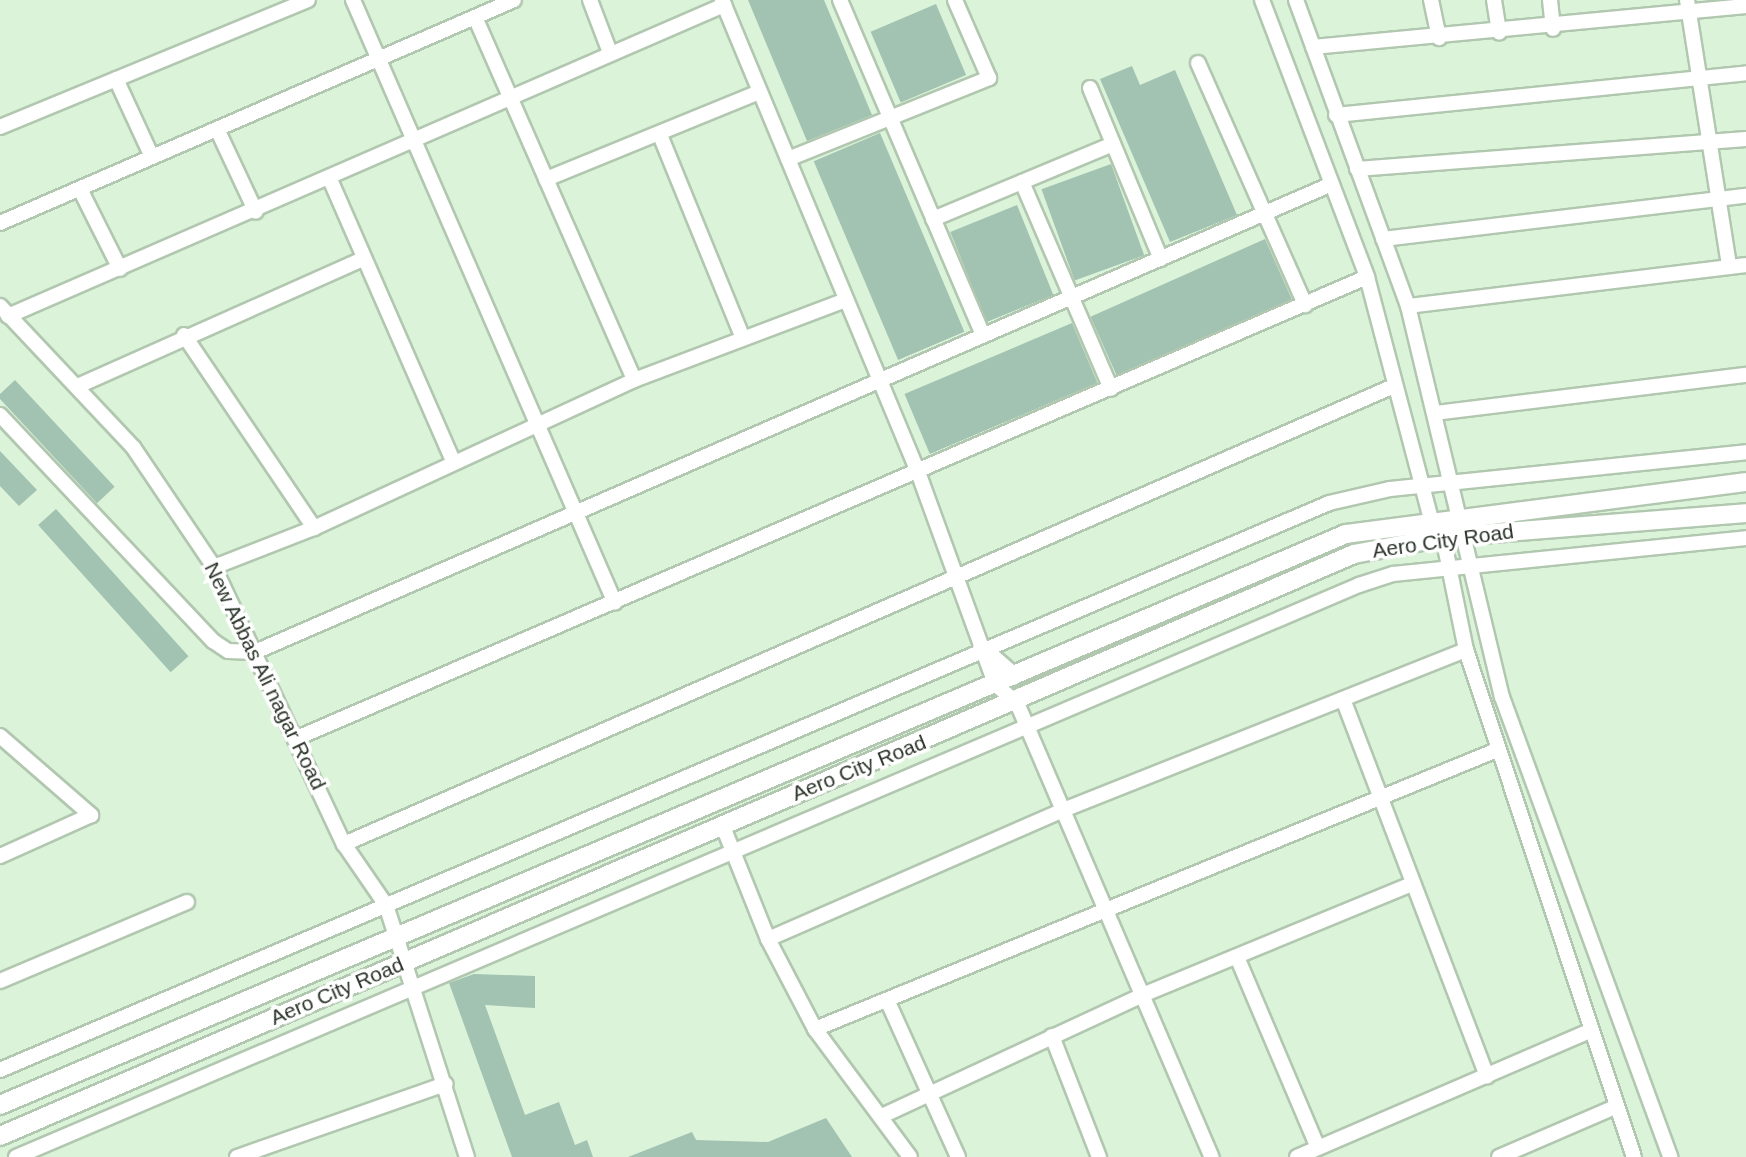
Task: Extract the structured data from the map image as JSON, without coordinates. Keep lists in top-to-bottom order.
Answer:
{
  "streets": {
    "street": ["Aero City Road", "New Abbas Ali nagar Road"]
  },
  "crossings": [
    ["Aero City Road", "New Abbas Ali nagar Road"]
  ]
}
